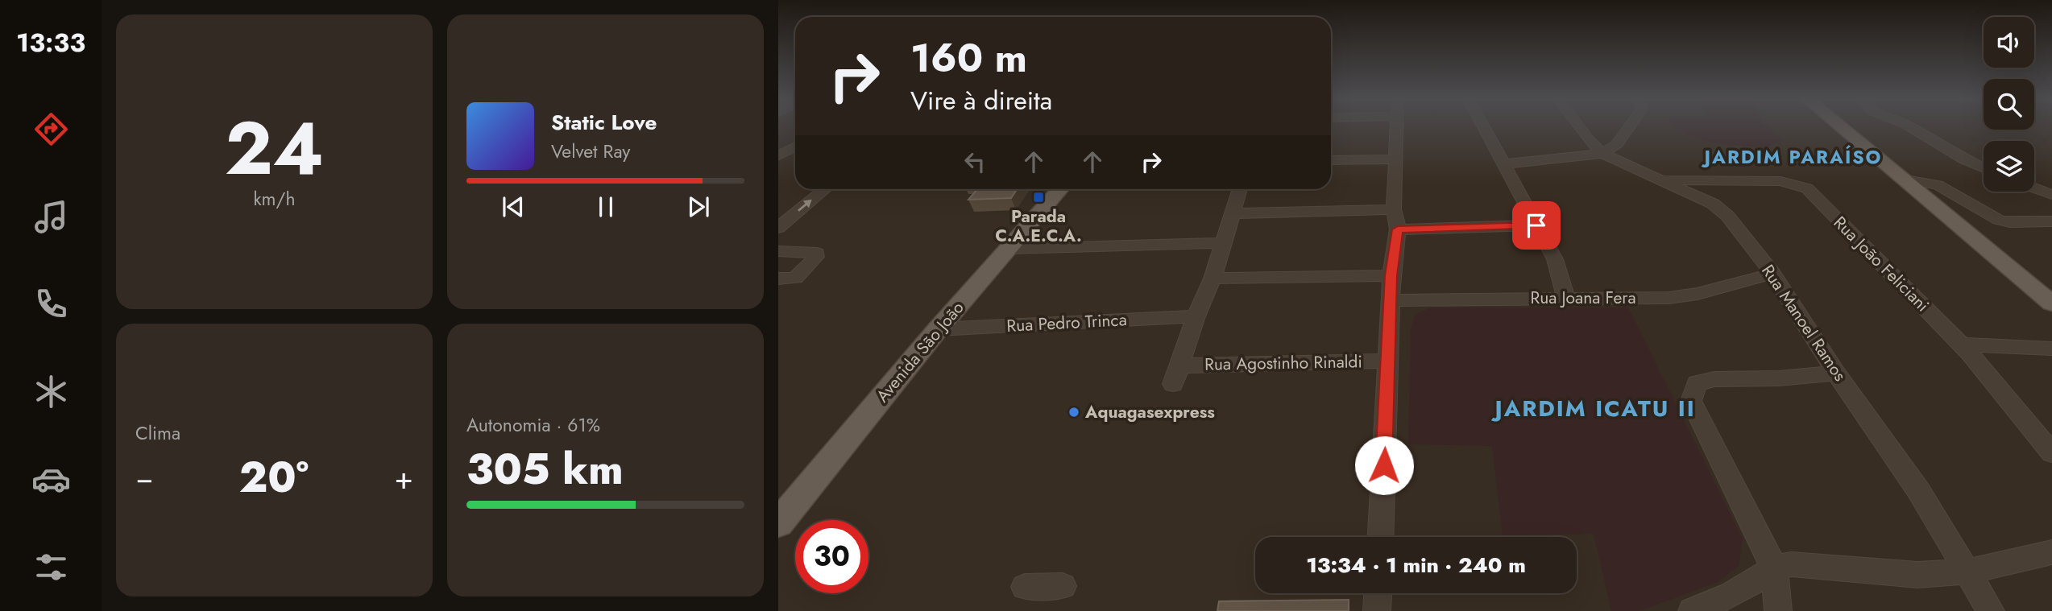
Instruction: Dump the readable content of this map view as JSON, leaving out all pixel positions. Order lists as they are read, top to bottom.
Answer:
{
  "streets": {
    "main road": ["Avenida São João"],
    "street": [
      "Rua João Feliciani",
      "Rua Joana Fera",
      "Rua Pedro Trinca",
      "Rua Manoel Ramos",
      "Rua Agostinho Rinaldi"
    ]
  },
  "crossings": [
    ["Rua João Feliciani", "Rua Manoel Ramos"],
    ["Rua Joana Fera", "Rua Manoel Ramos"],
    ["Rua Pedro Trinca", "Avenida São João"],
    ["Rua Pedro Trinca", "Rua Agostinho Rinaldi"]
  ],
  "districts": ["JARDIM PARAÍSO", "JARDIM ICATU II"],
  "places": {
    "transit": ["Parada C.A.E.C.A."],
    "other": ["Aquagasexpress"]
  },
  "page": {
    "tabs": "13:33",
    "tile": [
      ["24", "km/h"],
      "Clima",
      ["Autonomia · 61%", "305 km"]
    ],
    "turn": ["160 m", "Vire à direita"],
    "song": ["Static Love", "Velvet Ray"],
    "heat": ["−", "20°", "+"],
    "limit": "30",
    "trip": "13:34 · 1 min · 240 m"
  }
}
